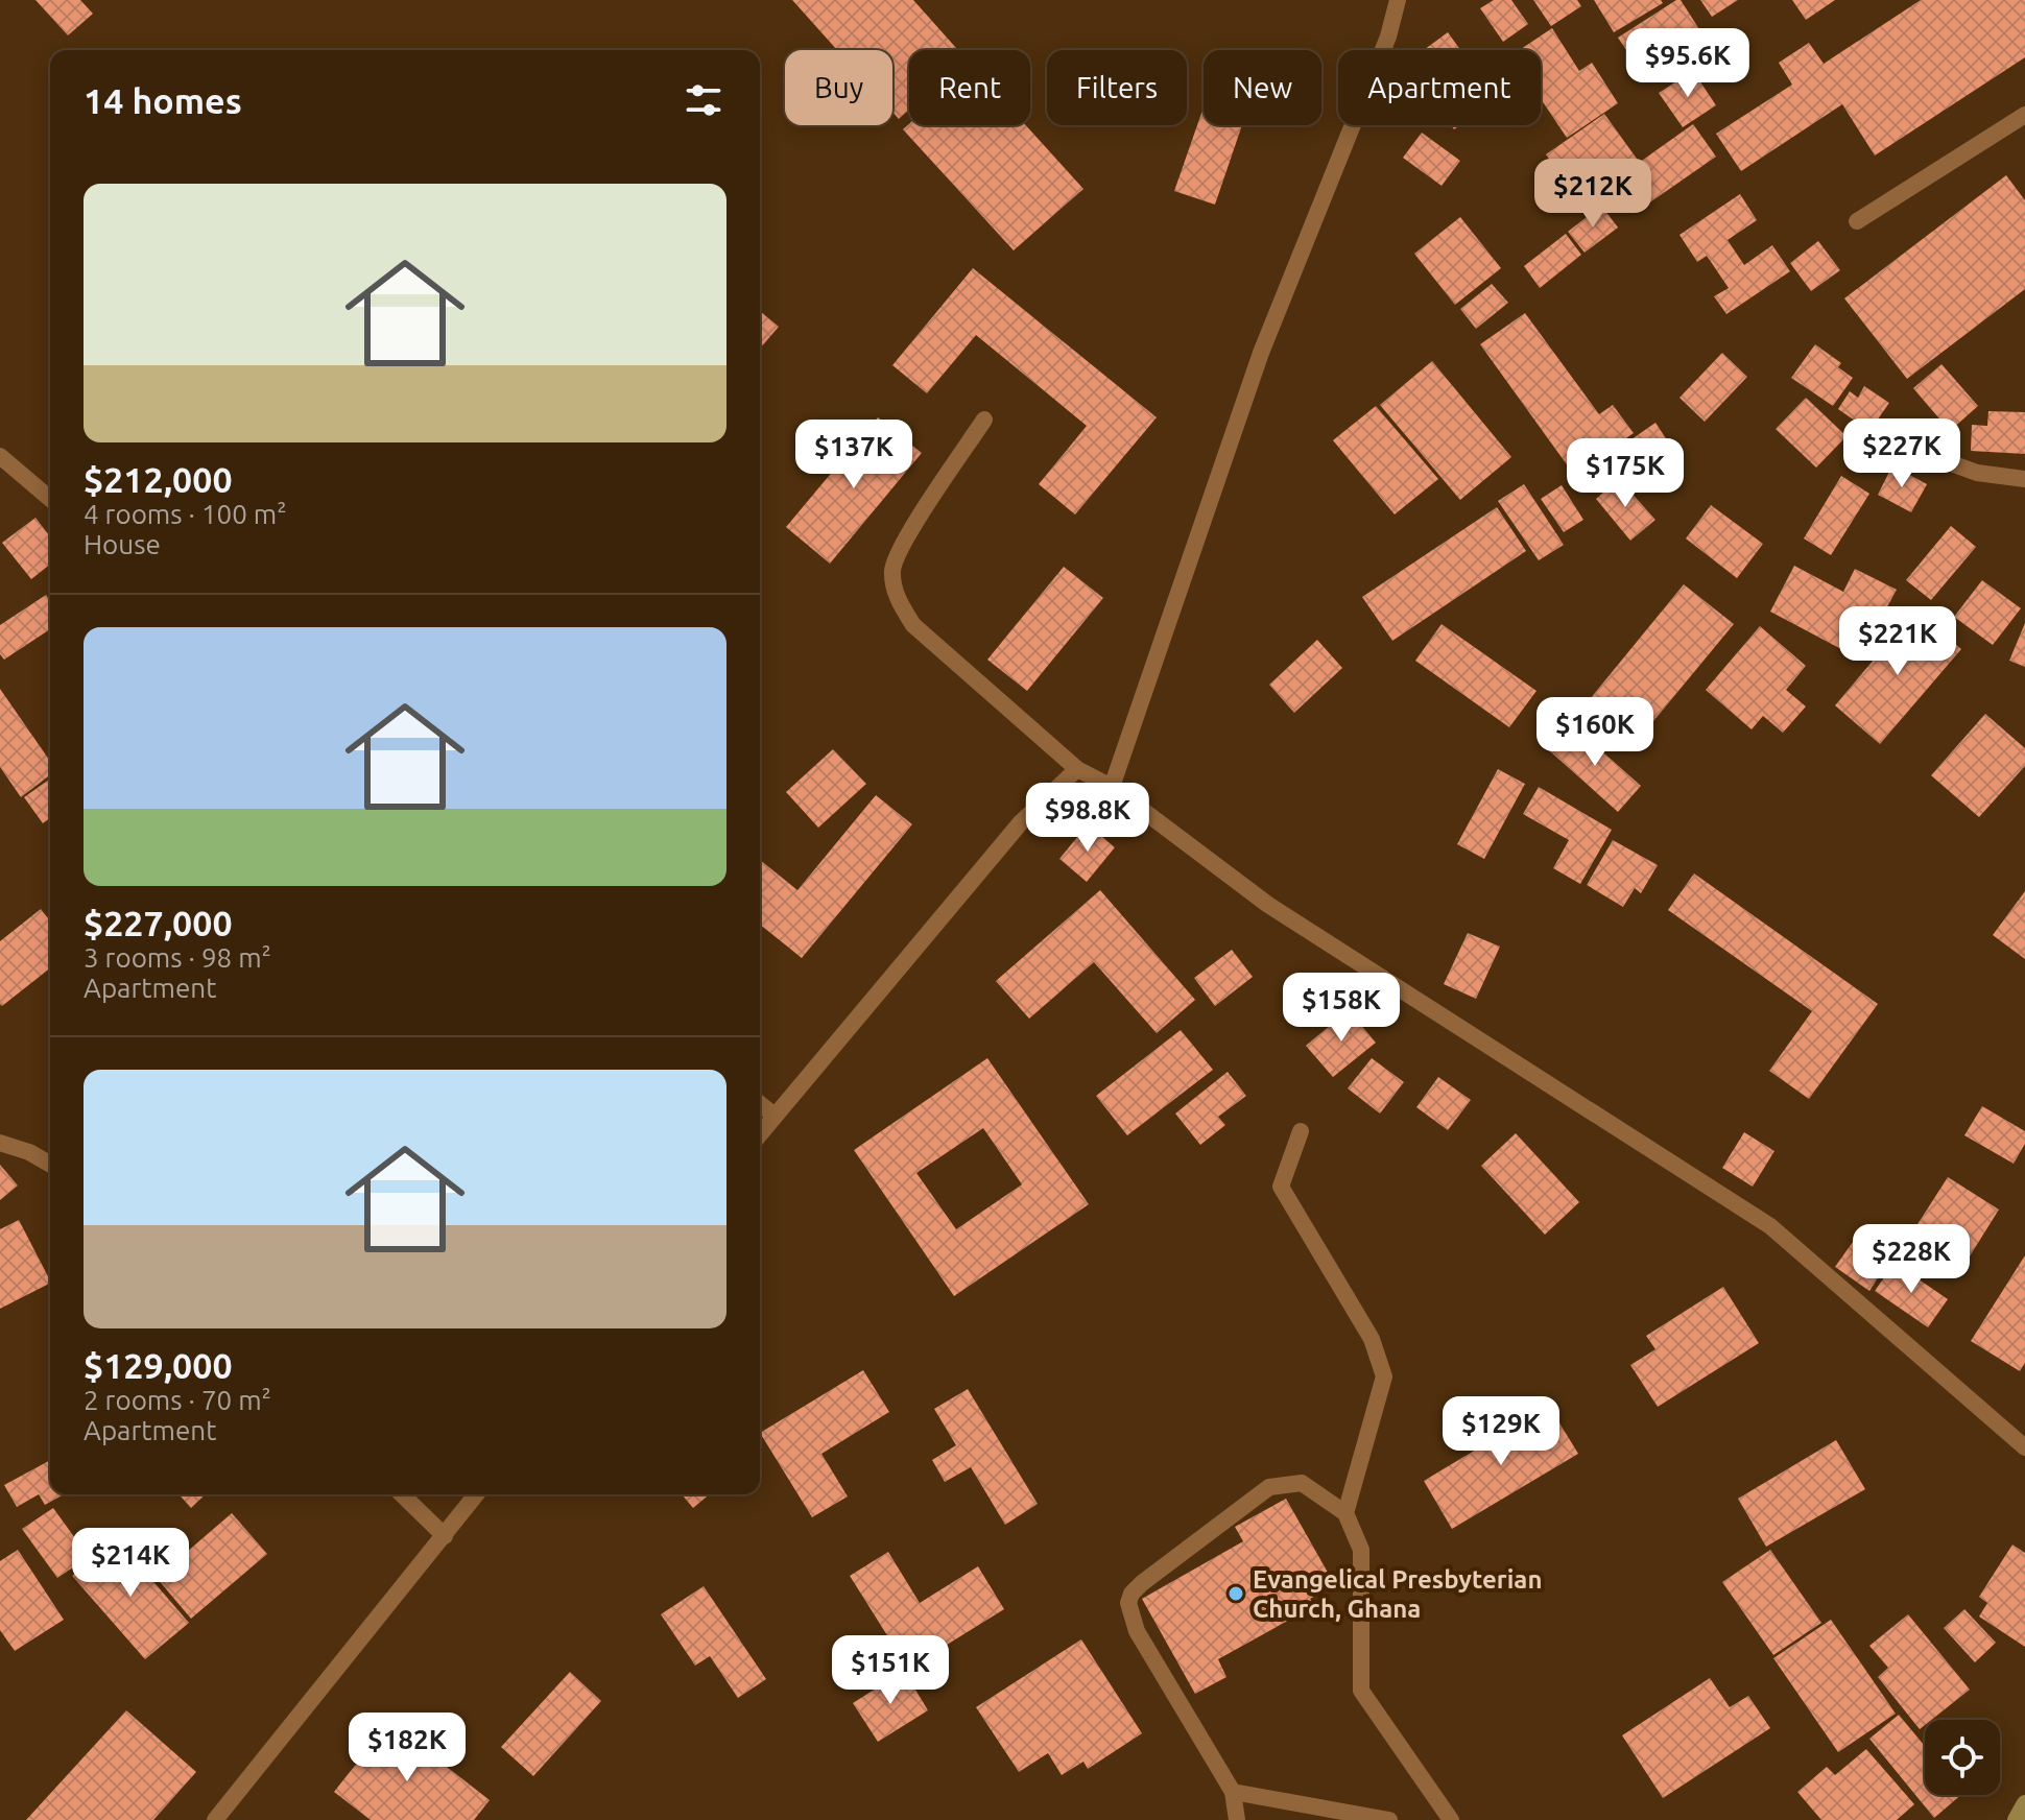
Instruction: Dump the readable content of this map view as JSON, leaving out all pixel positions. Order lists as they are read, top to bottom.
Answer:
{
  "places": ["Evangelical Presbyterian Church, Ghana"],
  "page": {
    "price": [
      "$95.6K",
      "$212K",
      "$227K",
      "$137K",
      "$175K",
      "$221K",
      "$160K",
      "$98.8K",
      "$158K",
      "$228K",
      "$129K",
      "$214K",
      "$151K",
      "$182K"
    ],
    "chip": [
      "Buy",
      "Rent",
      "Filters",
      "New",
      "Apartment"
    ],
    "heading": "14 homes",
    "list": [
      {
        "name": "$212,000",
        "note": "4 rooms · 100 m² · House"
      },
      {
        "name": "$227,000",
        "note": "3 rooms · 98 m² · Apartment"
      },
      {
        "name": "$129,000",
        "note": "2 rooms · 70 m² · Apartment"
      }
    ]
  }
}
